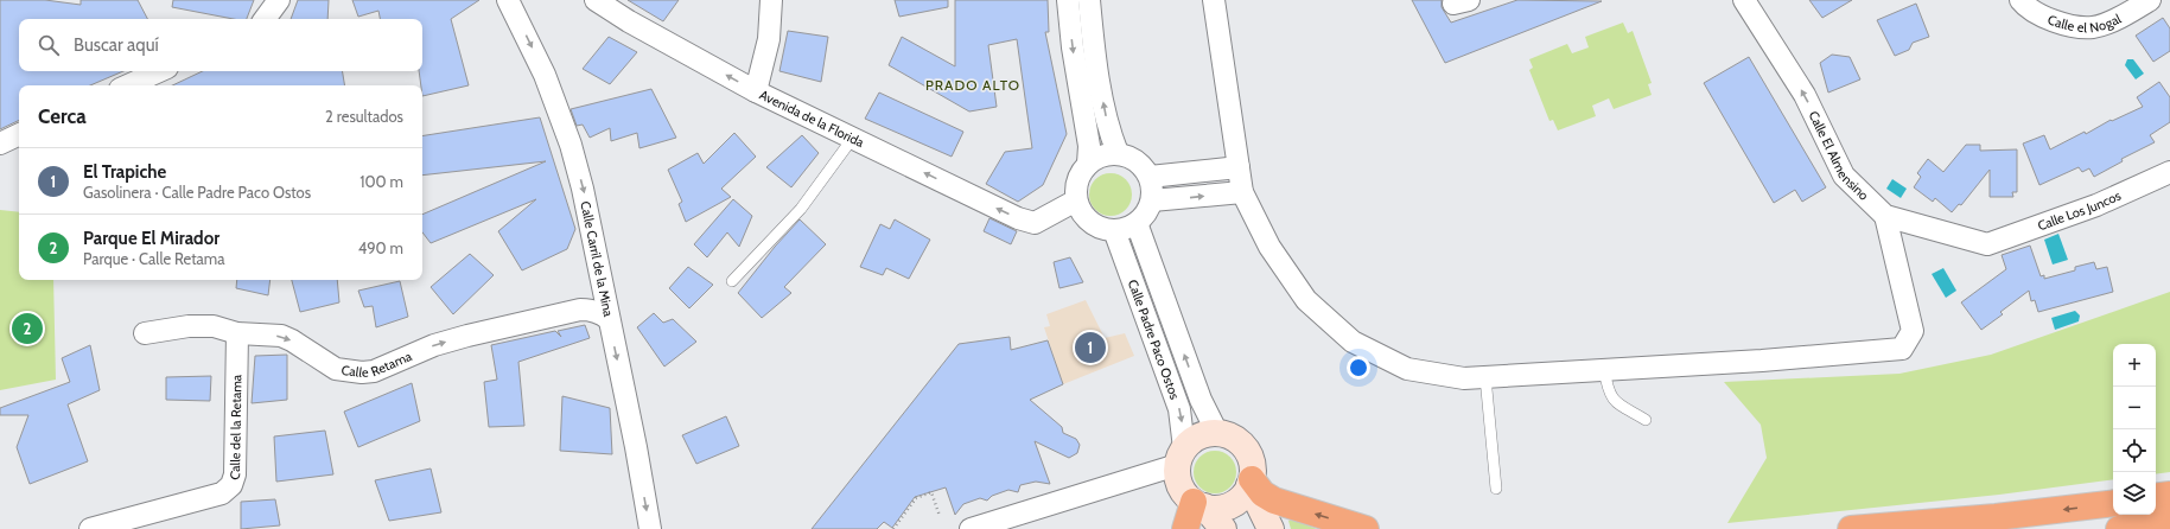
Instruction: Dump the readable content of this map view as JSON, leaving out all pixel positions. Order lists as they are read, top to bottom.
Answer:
{
  "streets": {
    "street": [
      "Calle el Nogal",
      "Avenida de la Florida",
      "Calle El Almensino",
      "Calle Los Juncos",
      "Calle Carril de la Mina",
      "Calle Padre Paco Ostos",
      "Calle Retama",
      "Calle del la Retama"
    ]
  },
  "crossings": [
    ["Avenida de la Florida", "Calle Padre Paco Ostos"],
    ["Calle El Almensino", "Calle Los Juncos"],
    ["Calle Carril de la Mina", "Calle Retama"],
    ["Calle Retama", "Calle del la Retama"]
  ],
  "one_way": [
    "Avenida de la Florida",
    "Calle El Almensino",
    "Calle Carril de la Mina",
    "Calle Retama"
  ],
  "districts": ["PRADO ALTO"],
  "page": {
    "search": "Buscar aquí",
    "heading": ["Cerca", "2 resultados"],
    "list": [
      {
        "mark": "1",
        "name": "El Trapiche",
        "note": "Gasolinera · Calle Padre Paco Ostos",
        "value": "100 m"
      },
      {
        "mark": "2",
        "name": "Parque El Mirador",
        "note": "Parque · Calle Retama",
        "value": "490 m"
      }
    ],
    "pins": ["2", "1"],
    "map_buttons": ["+", "−"]
  }
}
